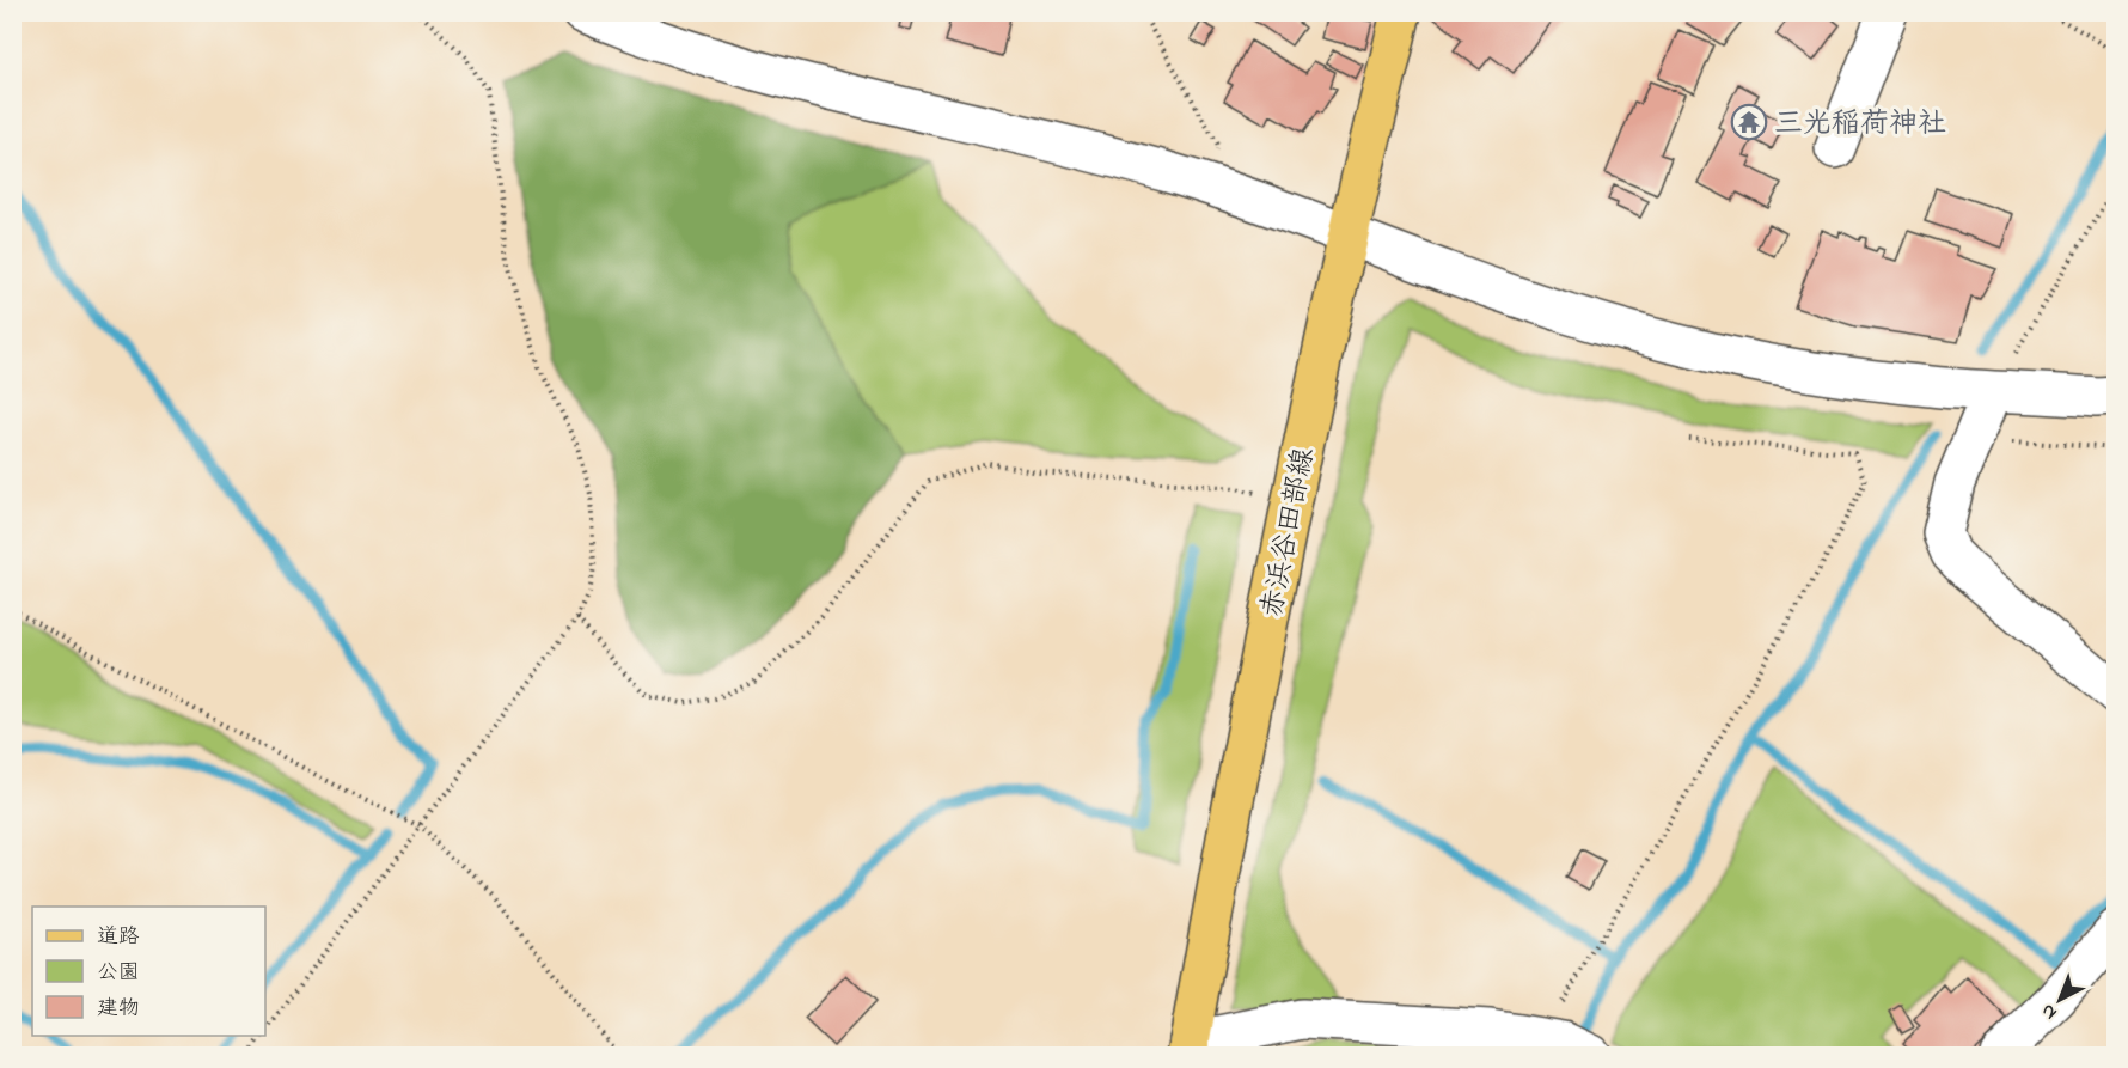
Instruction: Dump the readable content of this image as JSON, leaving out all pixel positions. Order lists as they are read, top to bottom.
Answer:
{
  "streets": {
    "main road": ["赤浜谷田部線"]
  },
  "places": {
    "temple": ["三光稲荷神社"]
  },
  "legend": ["道路", "公園", "建物"],
  "north": "bottom left"
}
